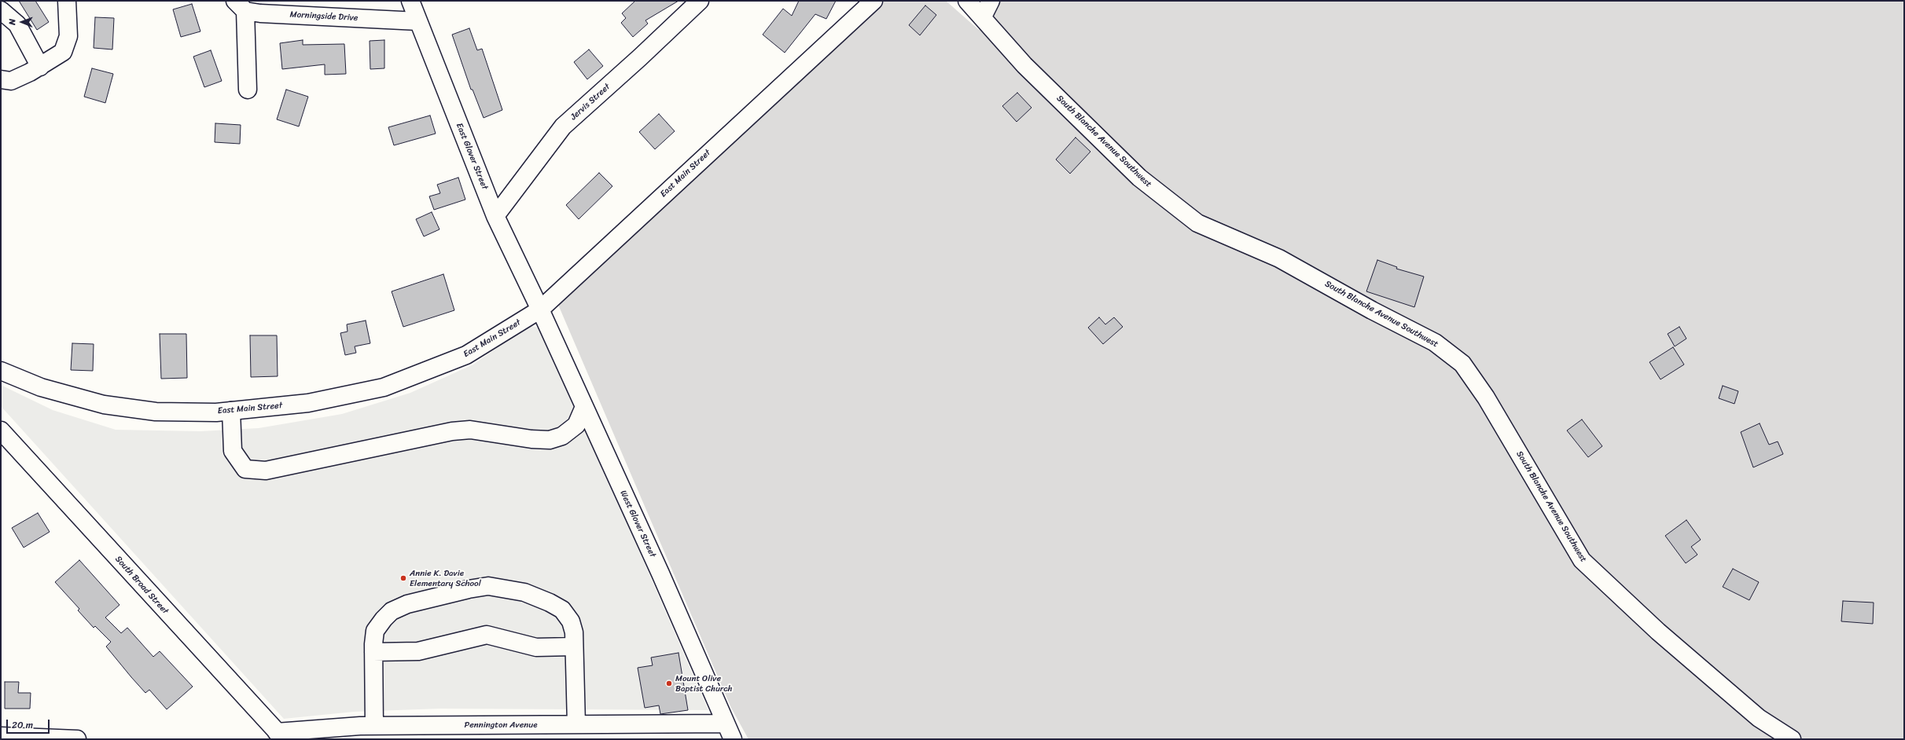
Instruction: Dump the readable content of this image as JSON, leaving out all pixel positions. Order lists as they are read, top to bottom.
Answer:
{
  "streets": {
    "street": [
      "Morningside Drive",
      "Jervis Street",
      "South Blanche Avenue Southwest",
      "East Glover Street",
      "East Main Street",
      "West Glover Street",
      "South Broad Street",
      "Pennington Avenue"
    ]
  },
  "crossings": [
    ["Morningside Drive", "East Glover Street"],
    ["Jervis Street", "East Glover Street"],
    ["East Glover Street", "East Main Street"],
    ["East Glover Street", "West Glover Street"],
    ["East Main Street", "West Glover Street"],
    ["West Glover Street", "Pennington Avenue"],
    ["South Broad Street", "Pennington Avenue"]
  ],
  "places": ["Annie K. Davie Elementary School", "Mount Olive Baptist Church"],
  "scale_bar": "20 m",
  "north": "left"
}
